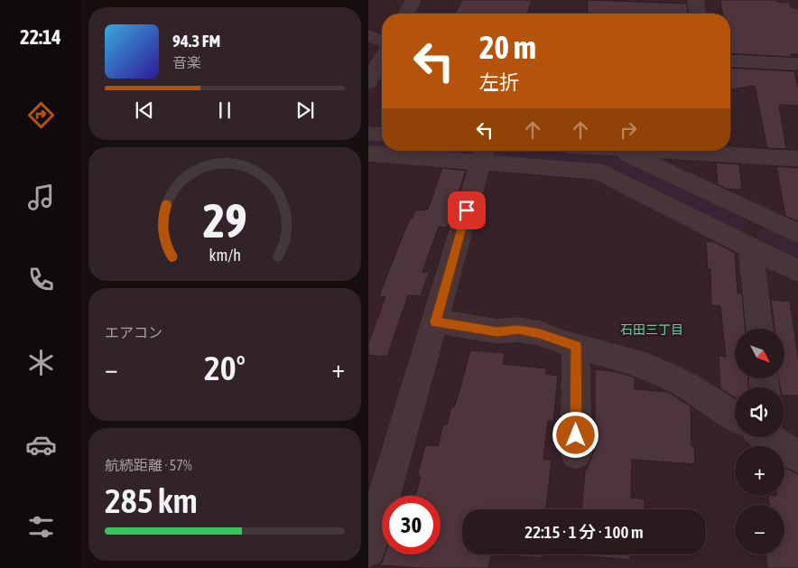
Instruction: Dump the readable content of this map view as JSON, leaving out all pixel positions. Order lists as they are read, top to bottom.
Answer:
{
  "districts": ["石田三丁目"],
  "north": "bottom right",
  "page": {
    "tabs": "22:14",
    "turn": ["20 m", "左折"],
    "song": ["94.3 FM", "音楽"],
    "tile": [
      "エアコン",
      ["航続距離 · 57%", "285 km"]
    ],
    "map_buttons": ["+", "−"],
    "heat": ["−", "20°", "+"],
    "limit": "30",
    "trip": "22:15 · 1 分 · 100 m",
    "gauge": ["29", "km/h"]
  }
}
